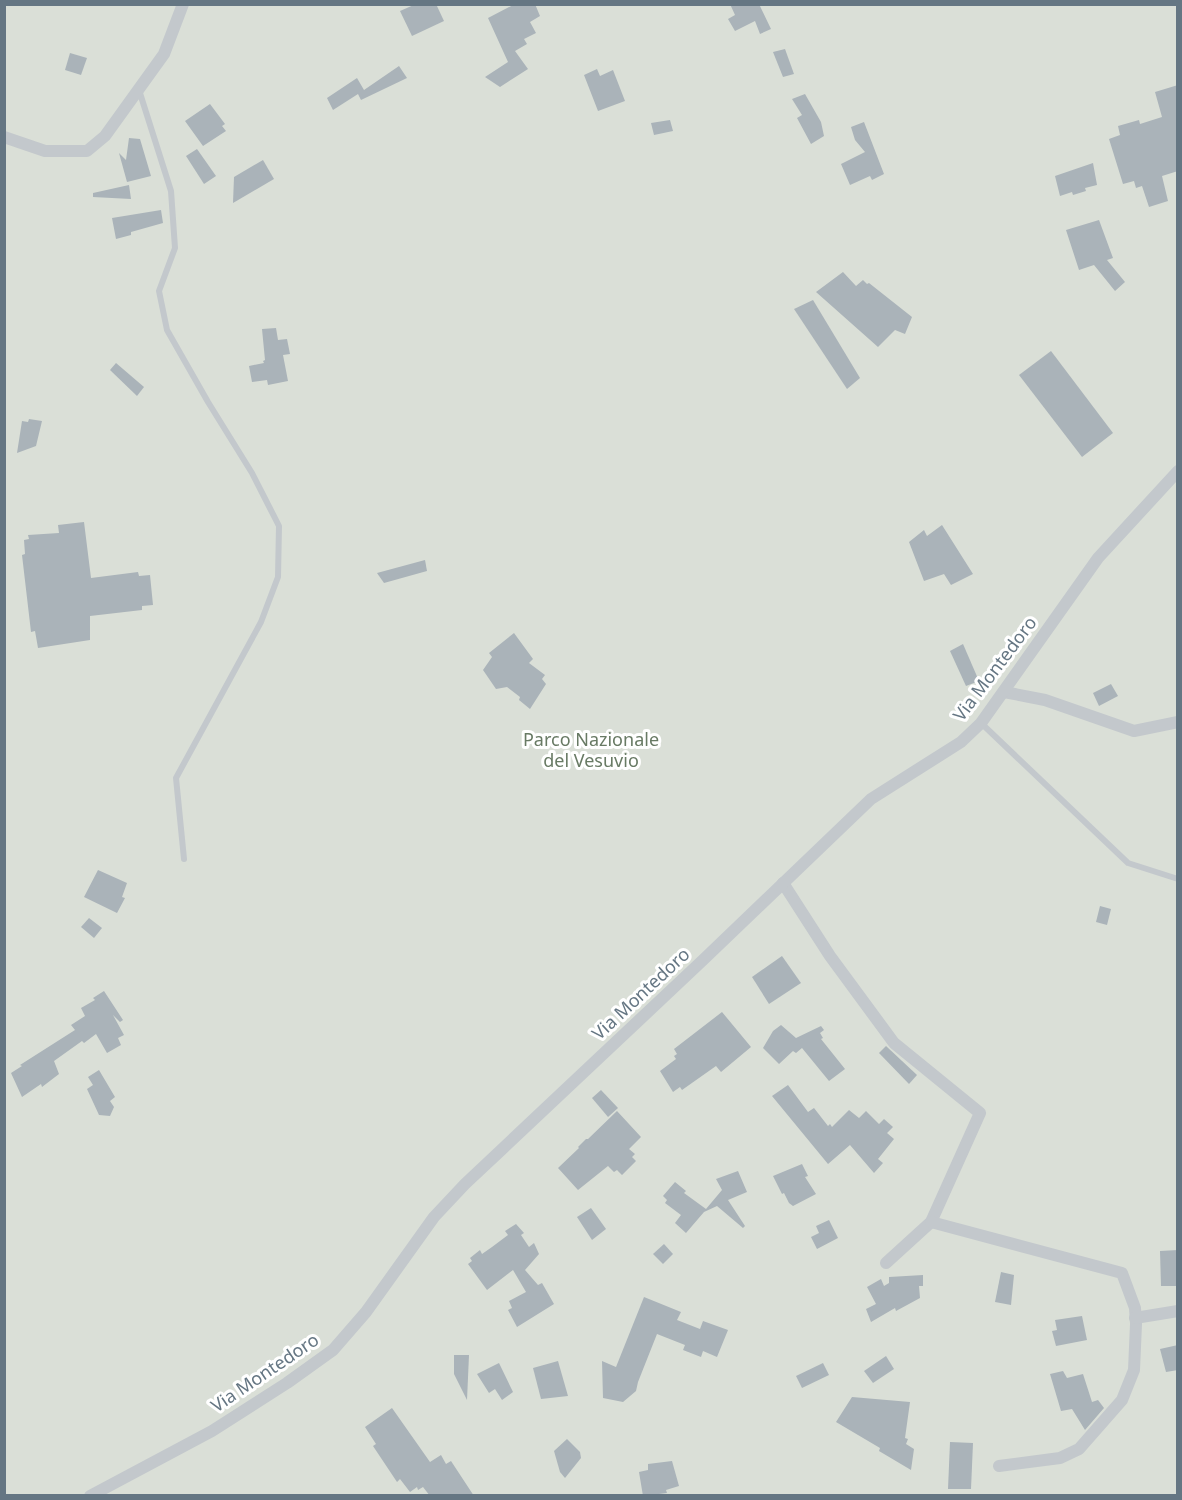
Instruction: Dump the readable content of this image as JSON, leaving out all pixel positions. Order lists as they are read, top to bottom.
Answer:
{
  "streets": {
    "street": ["Via Montedoro"]
  },
  "parks": ["Parco Nazionale del Vesuvio"]
}
